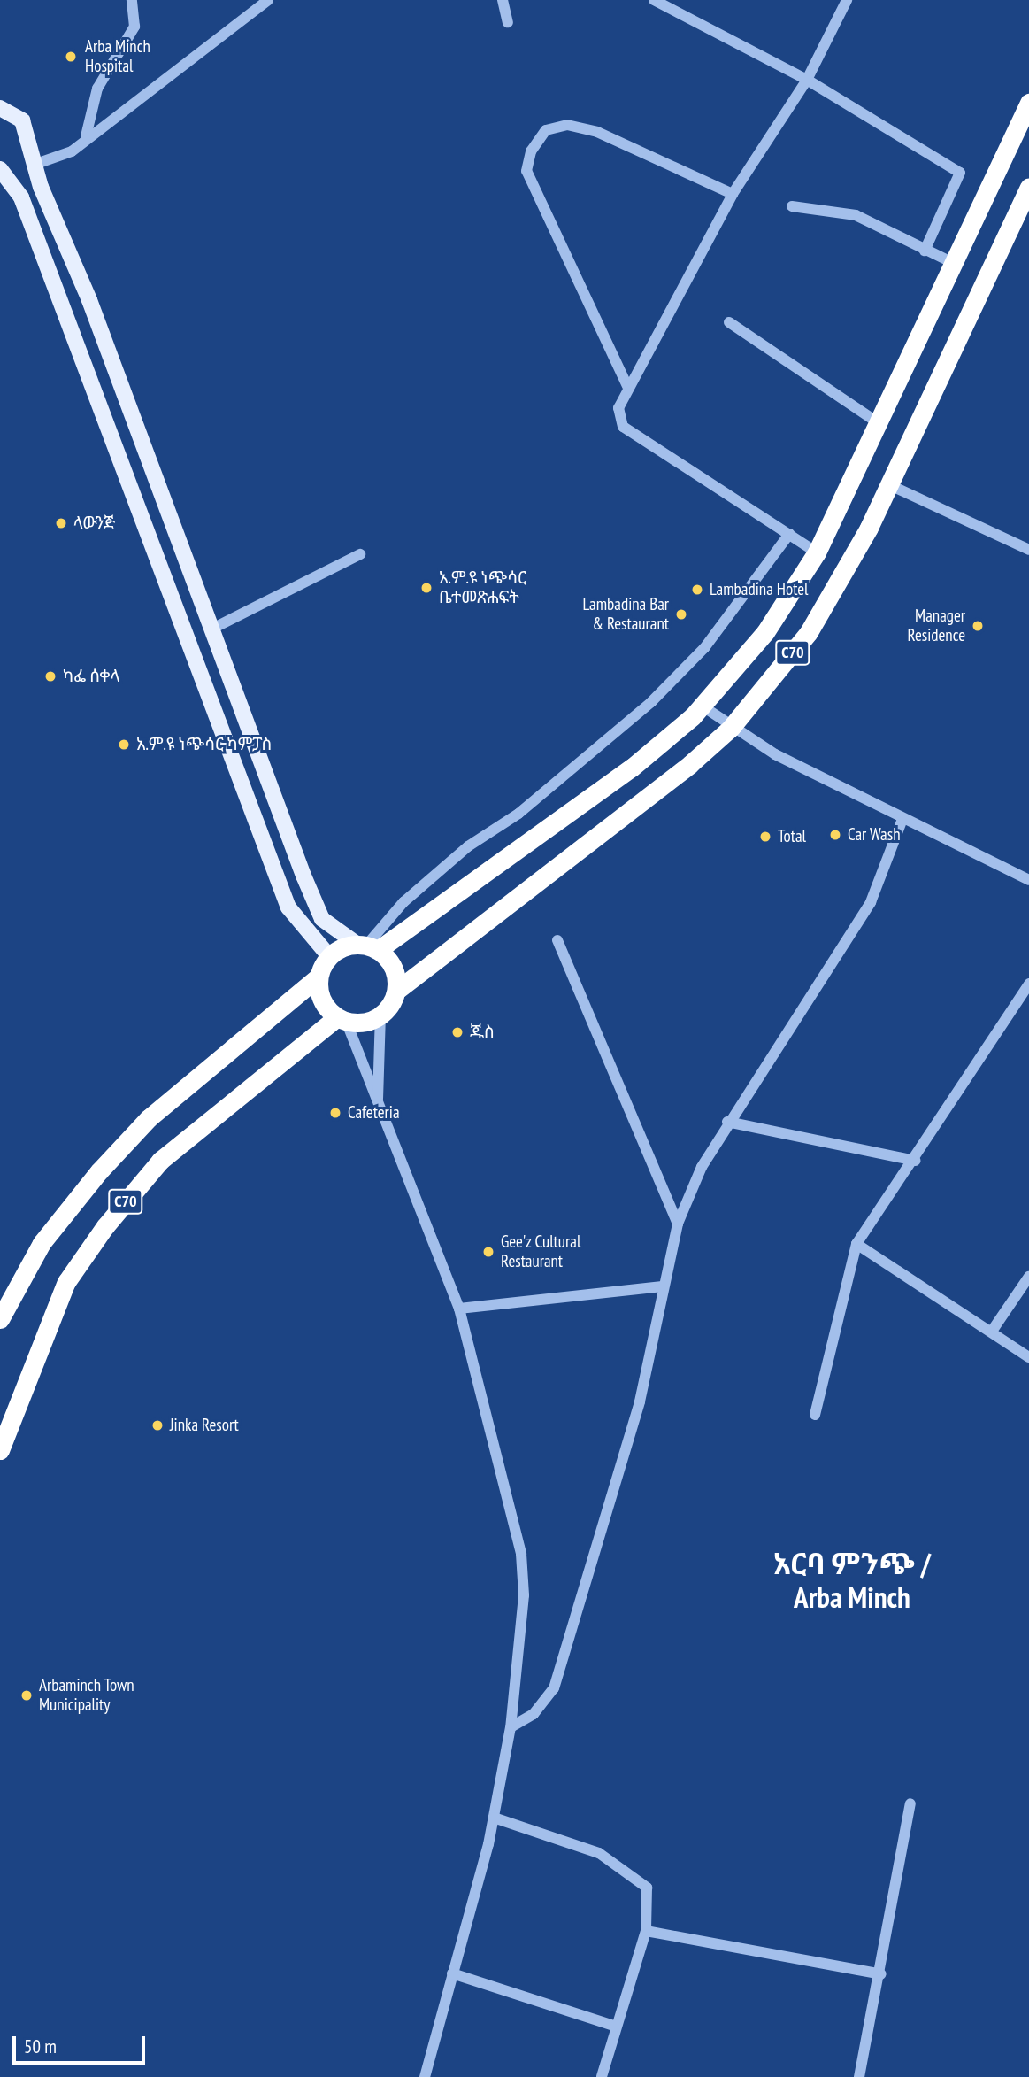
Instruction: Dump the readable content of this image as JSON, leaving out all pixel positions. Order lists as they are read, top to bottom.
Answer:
{
  "streets": {
    "highway": ["C70"]
  },
  "districts": ["አርባ ምንጭ / Arba Minch"],
  "places": [
    "Arba Minch Hospital",
    "ላውንጅ",
    "አ.ም.ዩ ነጭሳር ቤተመጽሐፍት",
    "Lambadina Hotel",
    "Lambadina Bar & Restaurant",
    "Manager Residence",
    "ካፌ ሰቀላ",
    "አ.ም.ዩ ነጭሳር ካምፓስ",
    "Car Wash",
    "Total",
    "ጁስ",
    "Cafeteria",
    "Gee'z Cultural Restaurant",
    "Jinka Resort",
    "Arbaminch Town Municipality"
  ],
  "scale_bar": "50 m"
}
